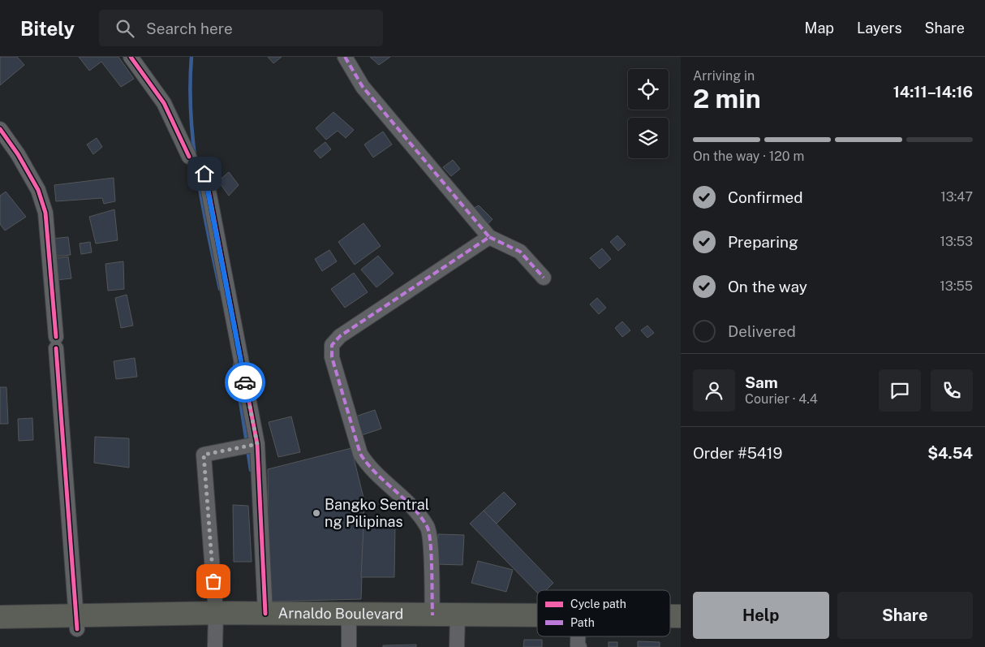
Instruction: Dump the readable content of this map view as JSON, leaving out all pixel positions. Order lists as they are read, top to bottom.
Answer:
{
  "streets": {
    "highway": ["Arnaldo Boulevard"]
  },
  "places": ["Bangko Sentral ng Pilipinas"],
  "legend": ["Cycle path", "Path"],
  "page": {
    "header": "Bitely",
    "search": "Search here",
    "nav": ["Map", "Layers", "Share"],
    "heading": ["2 min", "Arriving in", "14:11–14:16"],
    "panel": [
      "Sam",
      "Courier · 4.4",
      "Order #5419",
      "$4.54"
    ],
    "bar": "On the way · 120 m",
    "list": [
      ["Confirmed", "13:47"],
      ["Preparing", "13:53"],
      ["On the way", "13:55"],
      "Delivered"
    ],
    "buttons": ["Help", "Share"]
  }
}
